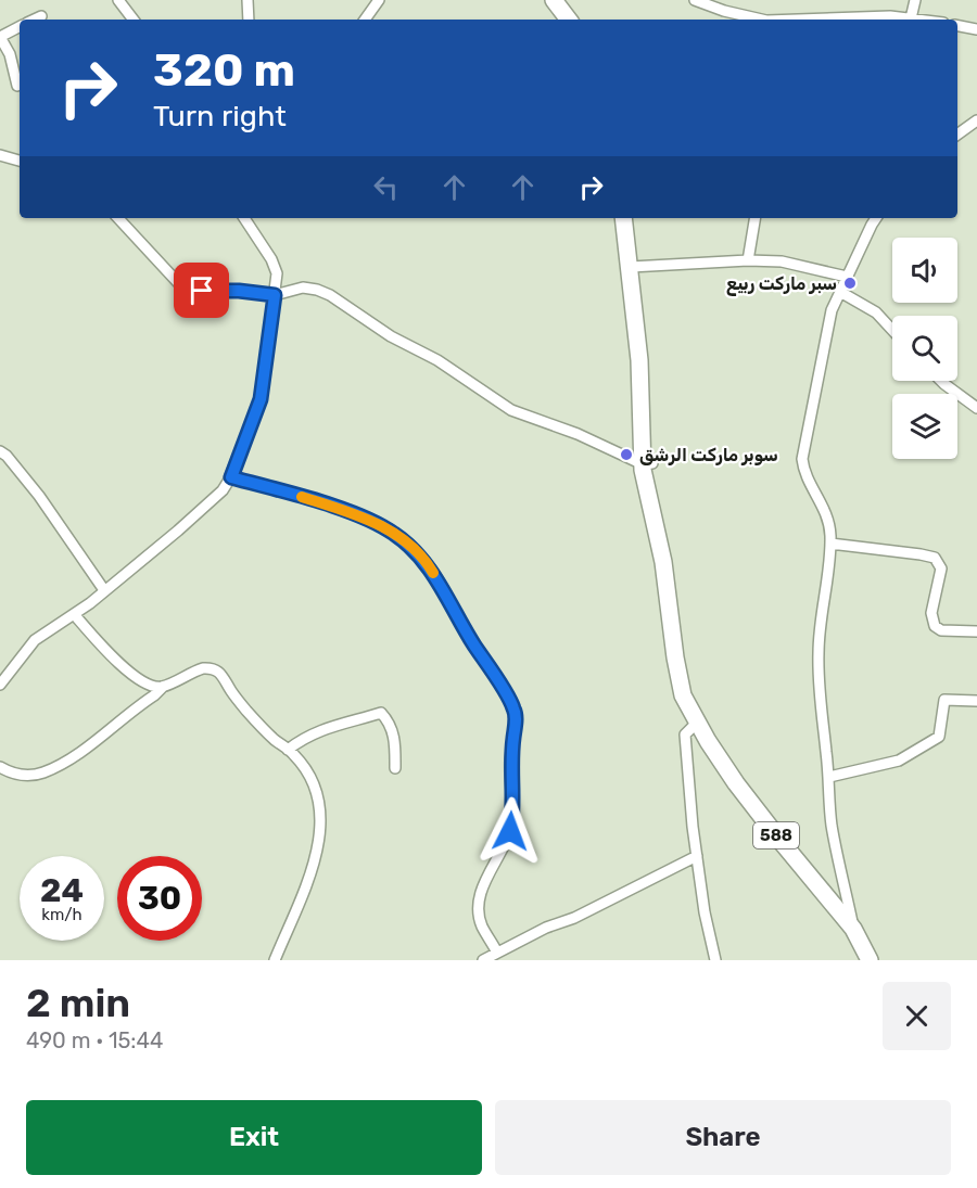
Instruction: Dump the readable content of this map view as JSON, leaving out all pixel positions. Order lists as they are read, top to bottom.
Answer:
{
  "streets": {
    "main road": ["588"]
  },
  "places": ["سبر ماركت ربيع", "سوبر ماركت الرشق"],
  "page": {
    "turn": ["320 m", "Turn right"],
    "speed": "24 km/h",
    "limit": "30",
    "heading": ["2 min", "490 m · 15:44"],
    "buttons": ["Exit", "Share"]
  }
}
